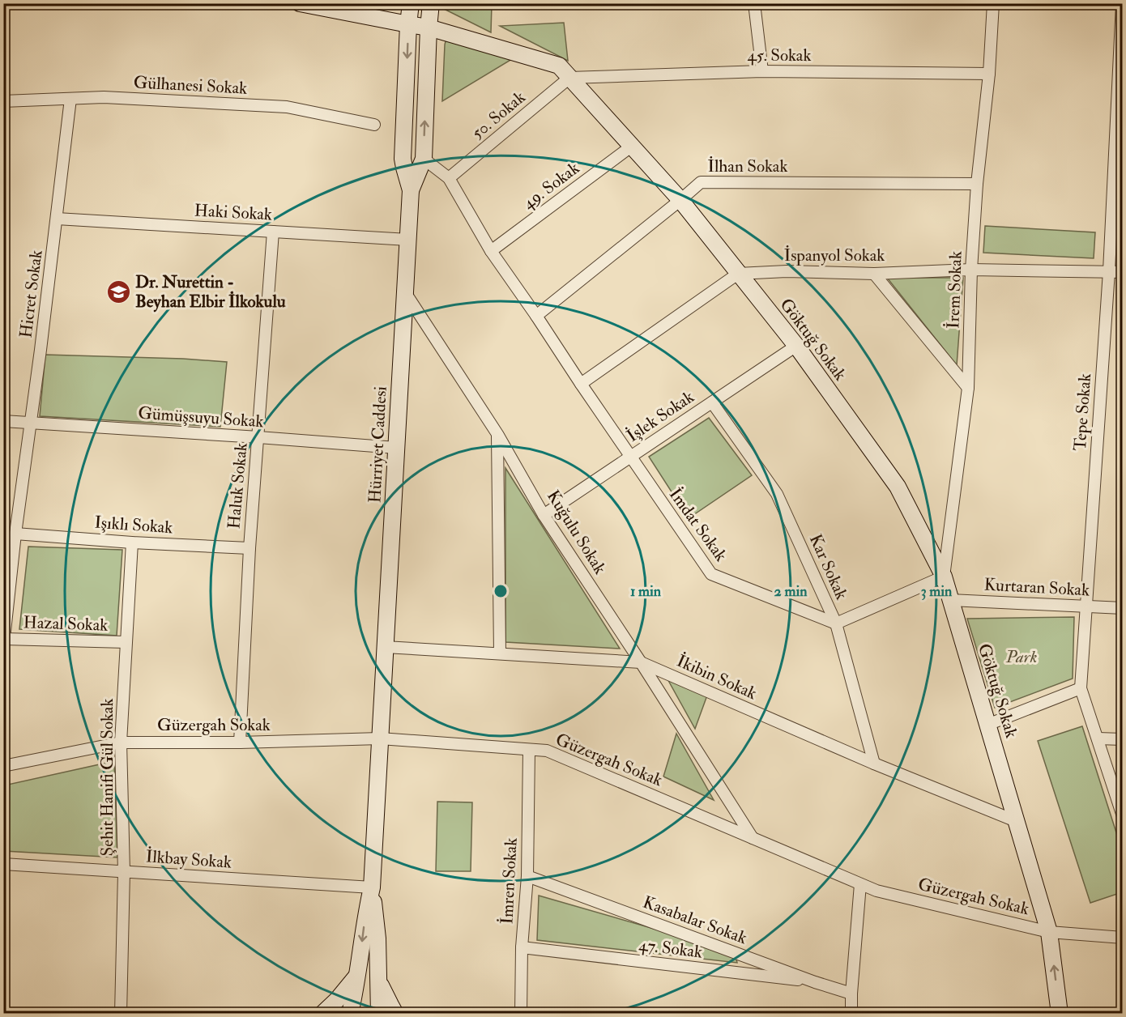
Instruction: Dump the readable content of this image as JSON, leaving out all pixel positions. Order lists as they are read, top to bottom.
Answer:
{
  "streets": {
    "main road": ["Göktuğ Sokak", "Hürriyet Caddesi"],
    "street": [
      "45. Sokak",
      "Gülhanesi Sokak",
      "50. Sokak",
      "İlhan Sokak",
      "49. Sokak",
      "Haki Sokak",
      "İspanyol Sokak",
      "İrem Sokak",
      "Hicret Sokak",
      "Tepe Sokak",
      "İşlek Sokak",
      "Gümüşsuyu Sokak",
      "Haluk Sokak",
      "Işıklı Sokak",
      "İmdat Sokak",
      "Kuğulu Sokak",
      "Kar Sokak",
      "Kurtaran Sokak",
      "Hazal Sokak",
      "İkibin Sokak",
      "Güzergah Sokak",
      "Şehit Hanifi Gül Sokak",
      "İlkbay Sokak",
      "İmren Sokak",
      "Kasabalar Sokak",
      "47. Sokak"
    ]
  },
  "crossings": [
    ["45. Sokak", "50. Sokak"],
    ["45. Sokak", "İrem Sokak"],
    ["45. Sokak", "Göktuğ Sokak"],
    ["Gülhanesi Sokak", "Hicret Sokak"],
    ["50. Sokak", "Göktuğ Sokak"],
    ["50. Sokak", "İmdat Sokak"],
    ["İlhan Sokak", "İrem Sokak"],
    ["İlhan Sokak", "Göktuğ Sokak"],
    ["İlhan Sokak", "İmdat Sokak"],
    ["49. Sokak", "Göktuğ Sokak"],
    ["49. Sokak", "İmdat Sokak"],
    ["Haki Sokak", "Hicret Sokak"],
    ["Haki Sokak", "Hürriyet Caddesi"],
    ["Haki Sokak", "Haluk Sokak"],
    ["İspanyol Sokak", "İrem Sokak"],
    ["İspanyol Sokak", "Göktuğ Sokak"],
    ["İspanyol Sokak", "Tepe Sokak"],
    ["İrem Sokak", "Göktuğ Sokak"],
    ["Hicret Sokak", "Gümüşsuyu Sokak"],
    ["Hicret Sokak", "Işıklı Sokak"],
    ["Hicret Sokak", "Hazal Sokak"],
    ["Göktuğ Sokak", "İşlek Sokak"],
    ["Göktuğ Sokak", "Hürriyet Caddesi"],
    ["Göktuğ Sokak", "Kurtaran Sokak"],
    ["Göktuğ Sokak", "İkibin Sokak"],
    ["Göktuğ Sokak", "Güzergah Sokak"],
    ["Tepe Sokak", "Kurtaran Sokak"],
    ["İşlek Sokak", "İmdat Sokak"],
    ["İşlek Sokak", "Kuğulu Sokak"],
    ["İşlek Sokak", "Kar Sokak"],
    ["Gümüşsuyu Sokak", "Hürriyet Caddesi"],
    ["Gümüşsuyu Sokak", "Haluk Sokak"],
    ["Hürriyet Caddesi", "Kuğulu Sokak"],
    ["Hürriyet Caddesi", "İkibin Sokak"],
    ["Hürriyet Caddesi", "Güzergah Sokak"],
    ["Hürriyet Caddesi", "İlkbay Sokak"],
    ["Haluk Sokak", "Işıklı Sokak"],
    ["Haluk Sokak", "Güzergah Sokak"],
    ["Işıklı Sokak", "Şehit Hanifi Gül Sokak"],
    ["İmdat Sokak", "Kar Sokak"],
    ["Kuğulu Sokak", "İkibin Sokak"],
    ["Kuğulu Sokak", "Güzergah Sokak"],
    ["Kar Sokak", "İkibin Sokak"],
    ["Hazal Sokak", "Şehit Hanifi Gül Sokak"],
    ["Güzergah Sokak", "Şehit Hanifi Gül Sokak"],
    ["Güzergah Sokak", "İmren Sokak"],
    ["Şehit Hanifi Gül Sokak", "İlkbay Sokak"],
    ["İmren Sokak", "Kasabalar Sokak"],
    ["İmren Sokak", "47. Sokak"],
    ["Kasabalar Sokak", "47. Sokak"]
  ],
  "parks": ["Park"],
  "places": {
    "school or university": ["Dr. Nurettin - Beyhan Elbir İlkokulu"]
  },
  "rings": ["1 min", "2 min", "3 min"]
}
